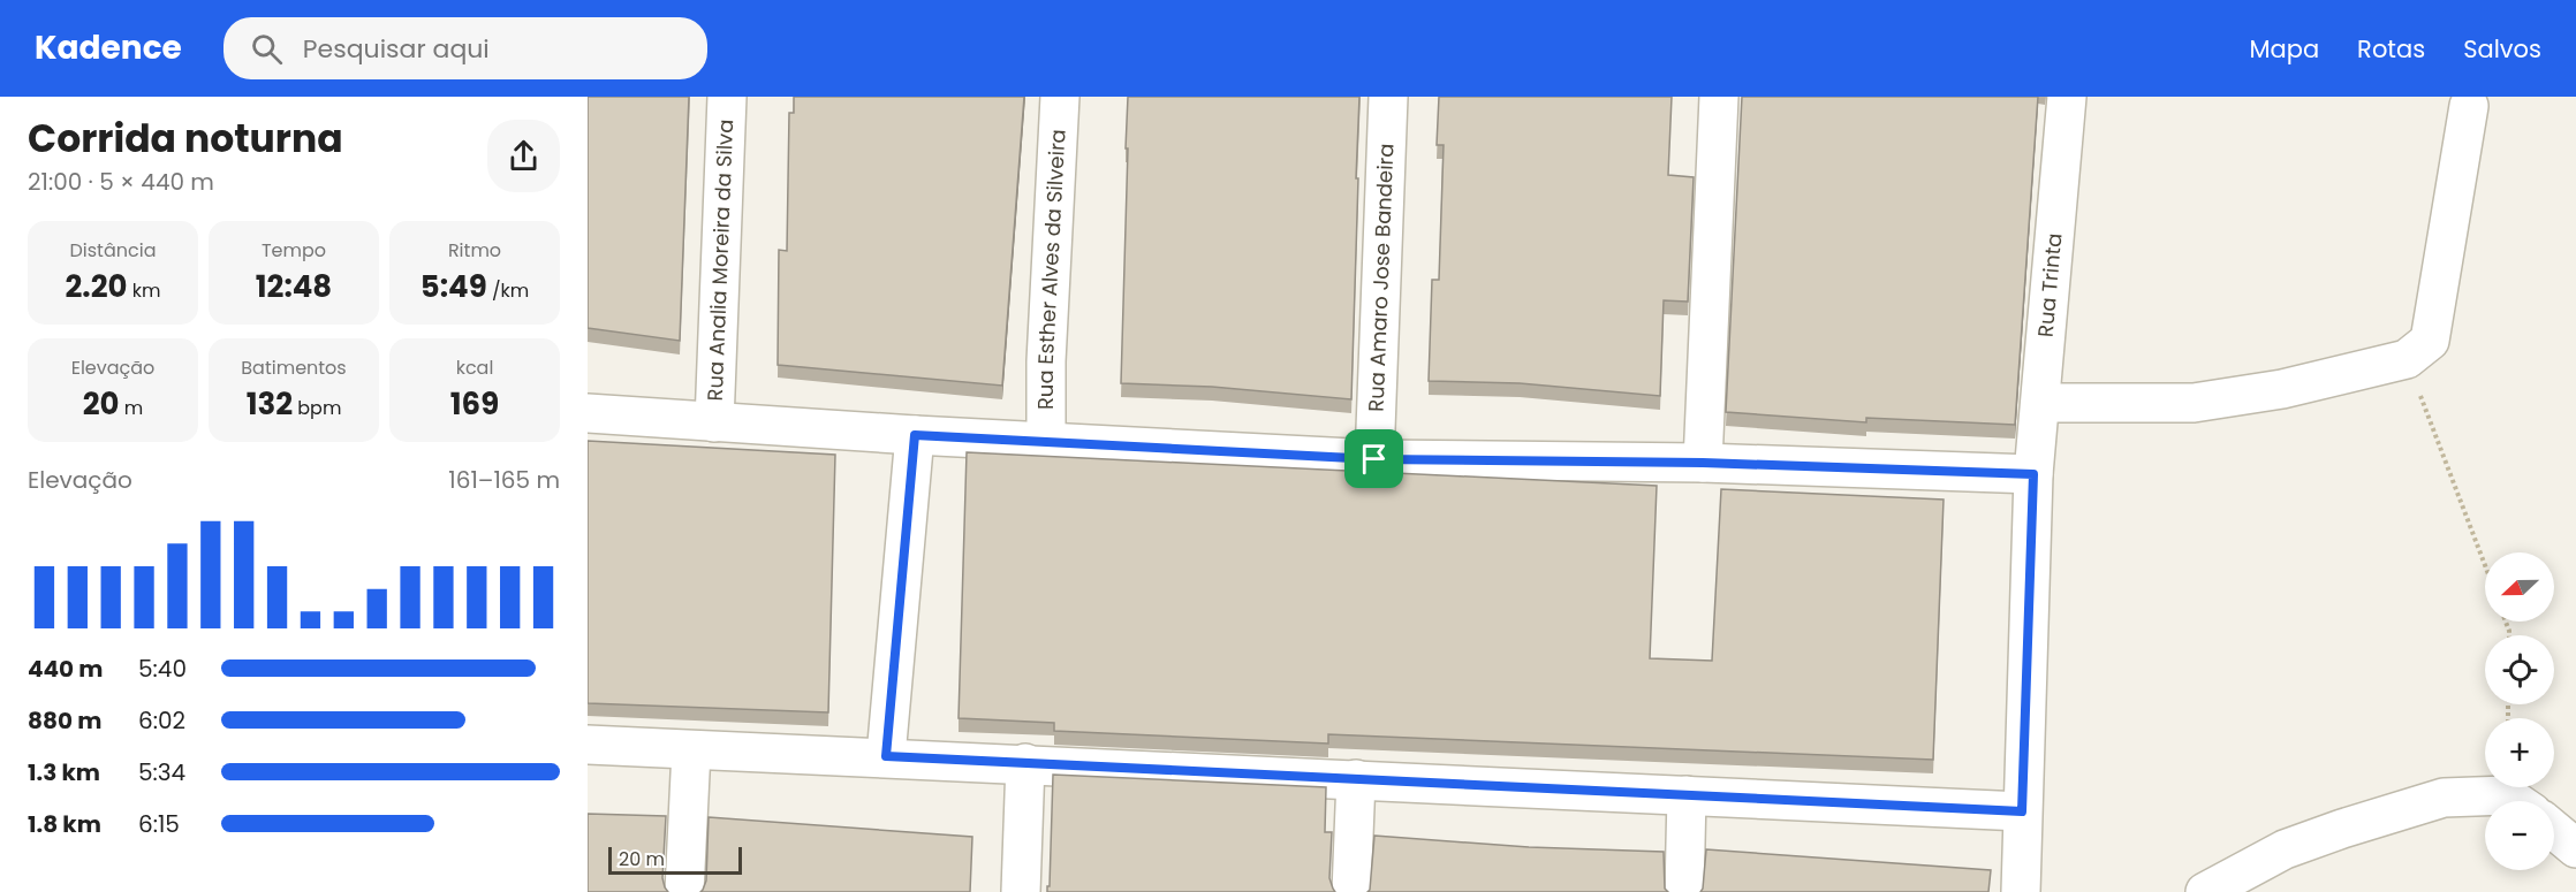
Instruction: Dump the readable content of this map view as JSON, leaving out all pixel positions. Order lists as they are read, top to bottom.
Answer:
{
  "streets": {
    "street": [
      "Rua Analia Moreira da Silva",
      "Rua Esther Alves da Silveira",
      "Rua Amaro Jose Bandeira",
      "Rua Trinta"
    ]
  },
  "scale_bar": "20 m",
  "north": "left",
  "page": {
    "header": "Kadence",
    "search": "Pesquisar aqui",
    "nav": ["Mapa", "Rotas", "Salvos"],
    "heading": ["Corrida noturna", "21:00 · 5 × 440 m"],
    "stats": [
      ["Distância", "2.20 km"],
      ["Tempo", "12:48"],
      ["Ritmo", "5:49 /km"],
      ["Elevação", "20 m"],
      ["Batimentos", "132 bpm"],
      ["kcal", "169"]
    ],
    "chart": ["Elevação", "161–165 m"],
    "map_buttons": ["+", "−"],
    "list": [
      {
        "name": "440 m",
        "note": "5:40"
      },
      {
        "name": "880 m",
        "note": "6:02"
      },
      {
        "name": "1.3 km",
        "note": "5:34"
      },
      {
        "name": "1.8 km",
        "note": "6:15"
      }
    ],
    "scale": "20 m"
  }
}
